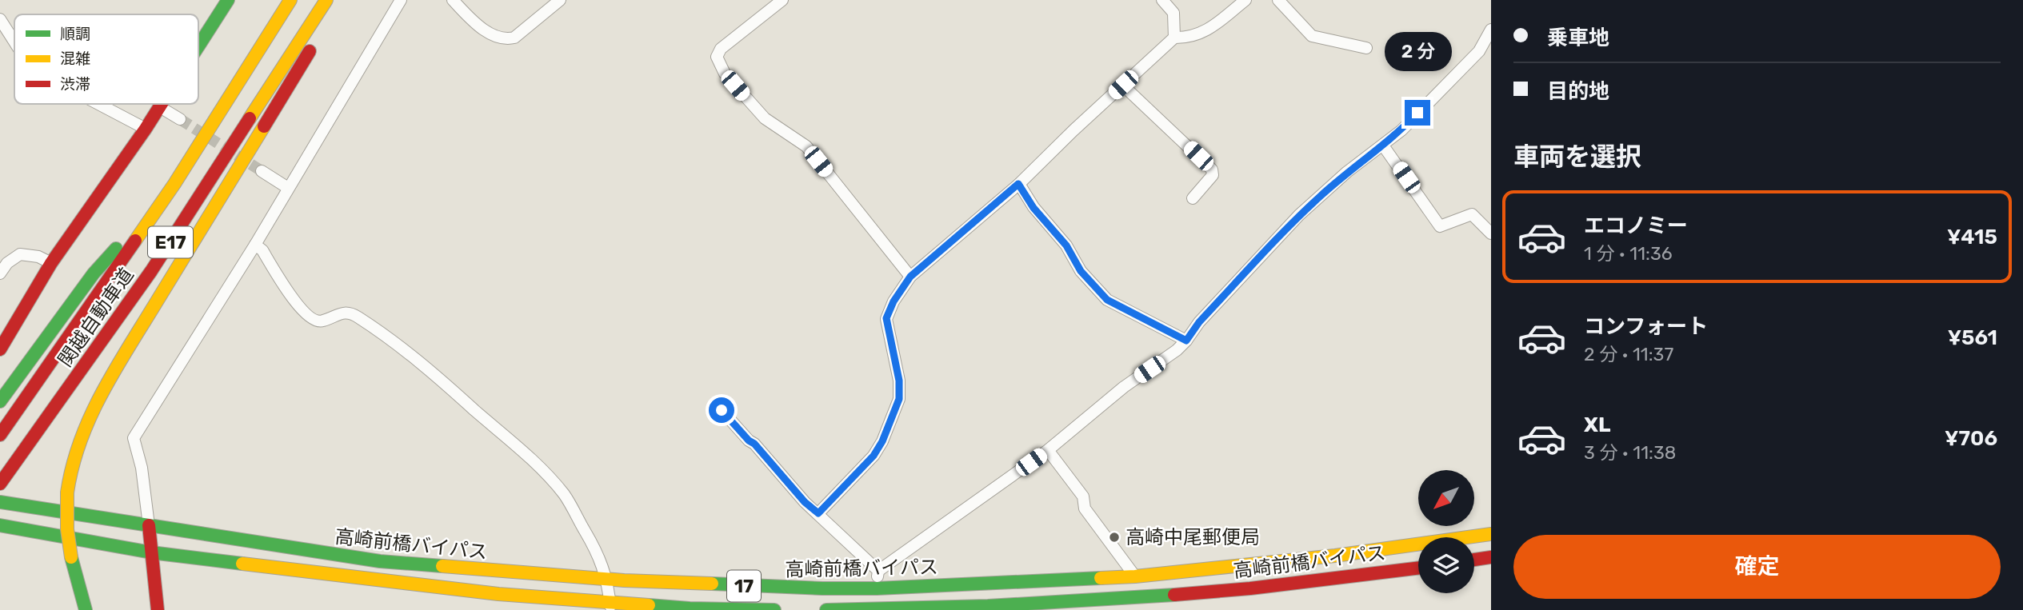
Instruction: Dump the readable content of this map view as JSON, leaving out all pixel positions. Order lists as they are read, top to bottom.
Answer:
{
  "streets": {
    "main road": [
      "E17",
      "関越自動車道",
      "高崎前橋バイパス",
      "17"
    ]
  },
  "places": ["高崎中尾郵便局"],
  "legend": ["順調", "混雑", "渋滞"],
  "north": "bottom left",
  "page": {
    "banner": ["乗車地", "目的地"],
    "bubble": "2 分",
    "heading": "車両を選択",
    "list": [
      {
        "name": "エコノミー",
        "note": "1 分 · 11:36",
        "value": "¥415"
      },
      {
        "name": "コンフォート",
        "note": "2 分 · 11:37",
        "value": "¥561"
      },
      {
        "name": "XL",
        "note": "3 分 · 11:38",
        "value": "¥706"
      }
    ],
    "buttons": "確定"
  }
}
